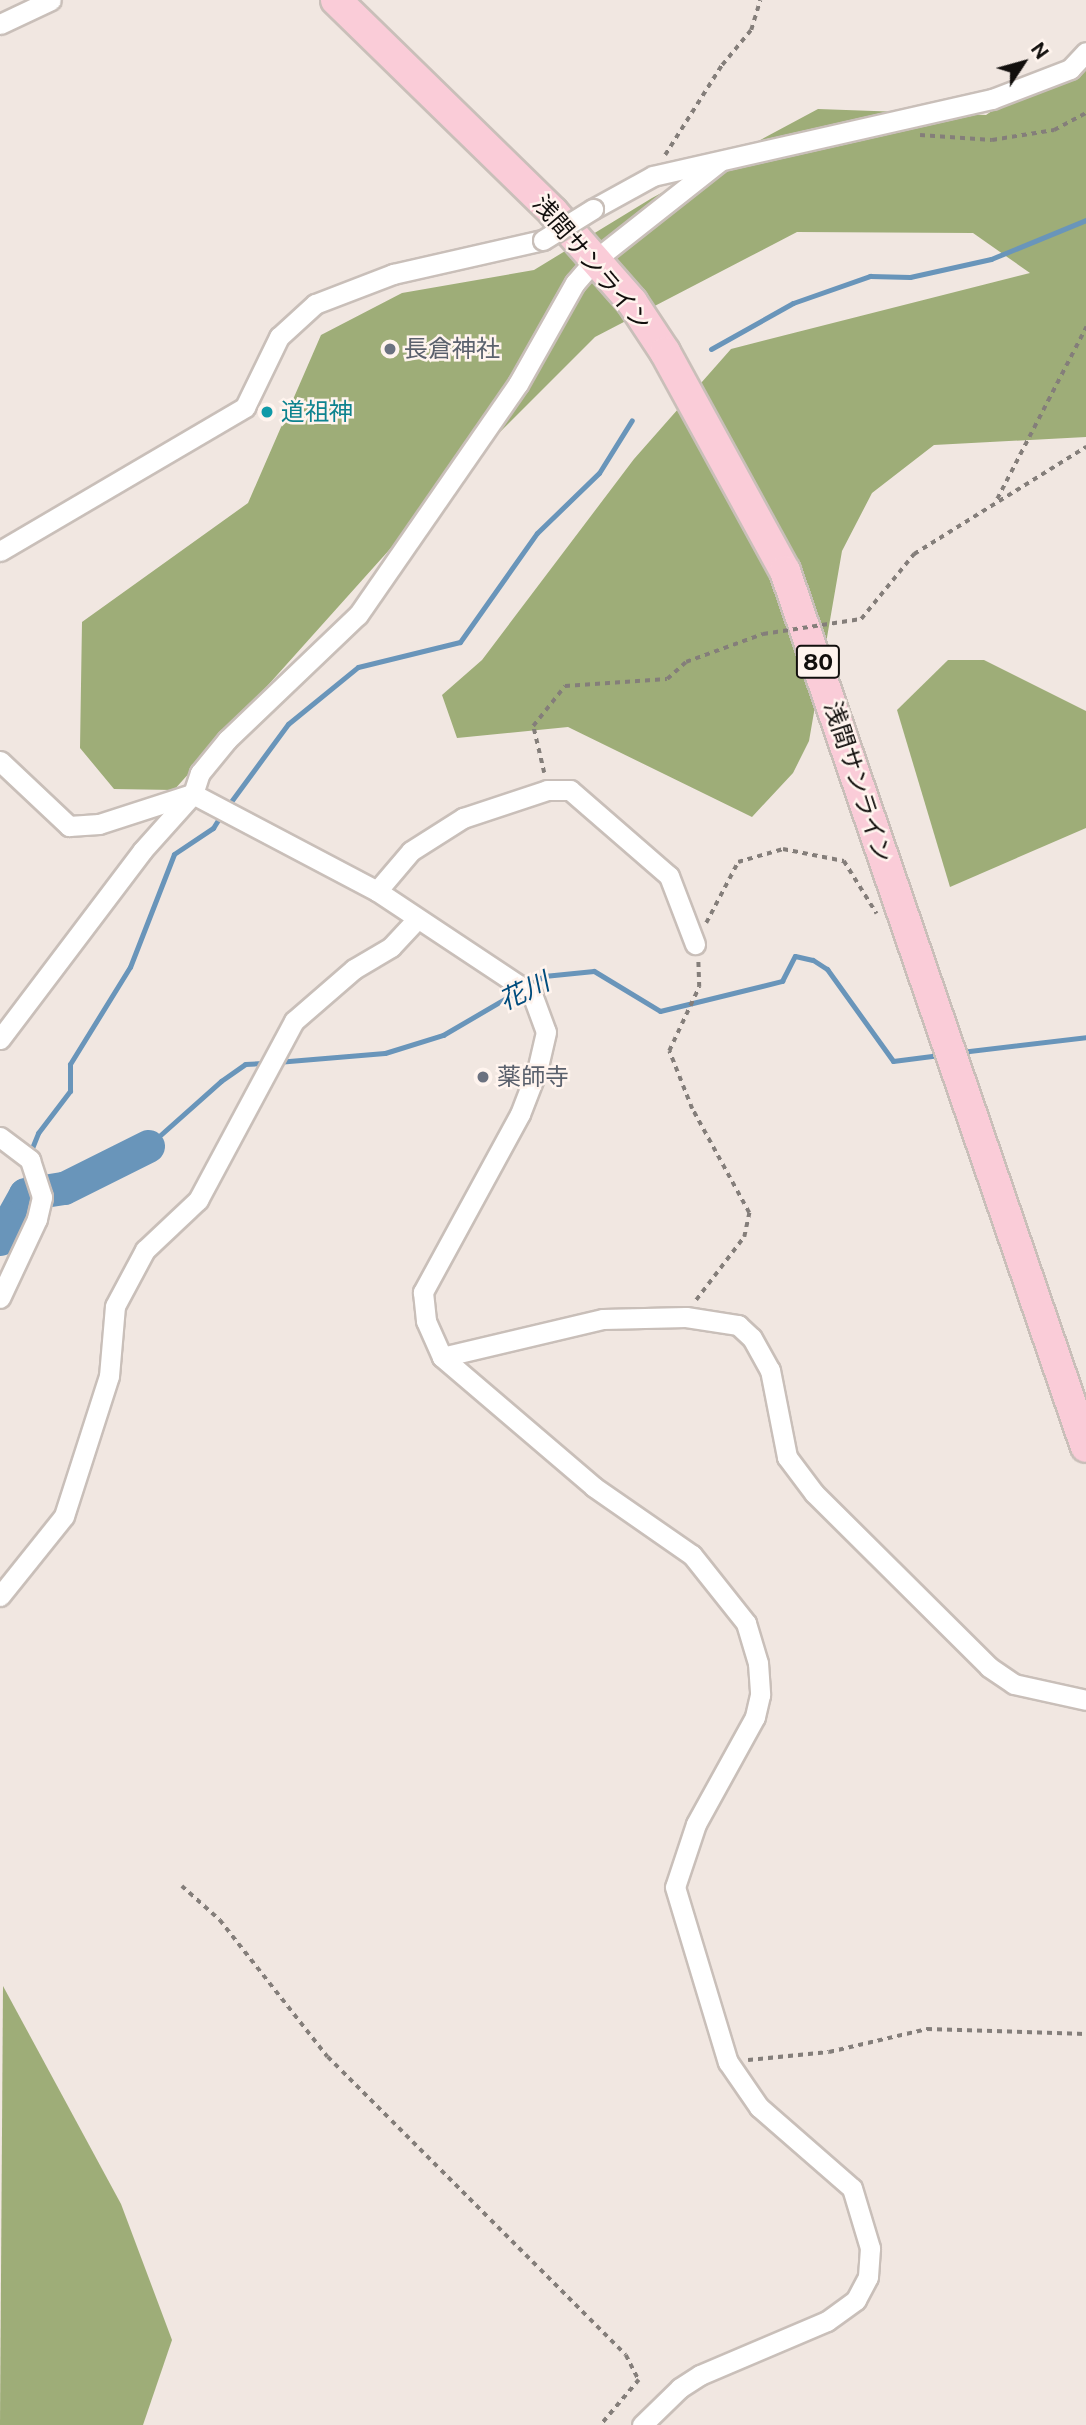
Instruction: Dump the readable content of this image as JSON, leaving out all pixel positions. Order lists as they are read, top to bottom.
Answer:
{
  "streets": {
    "main road": ["浅間サンライン", "80"]
  },
  "water": ["花川"],
  "places": ["長倉神社", "道祖神", "薬師寺"],
  "north": "top right"
}
